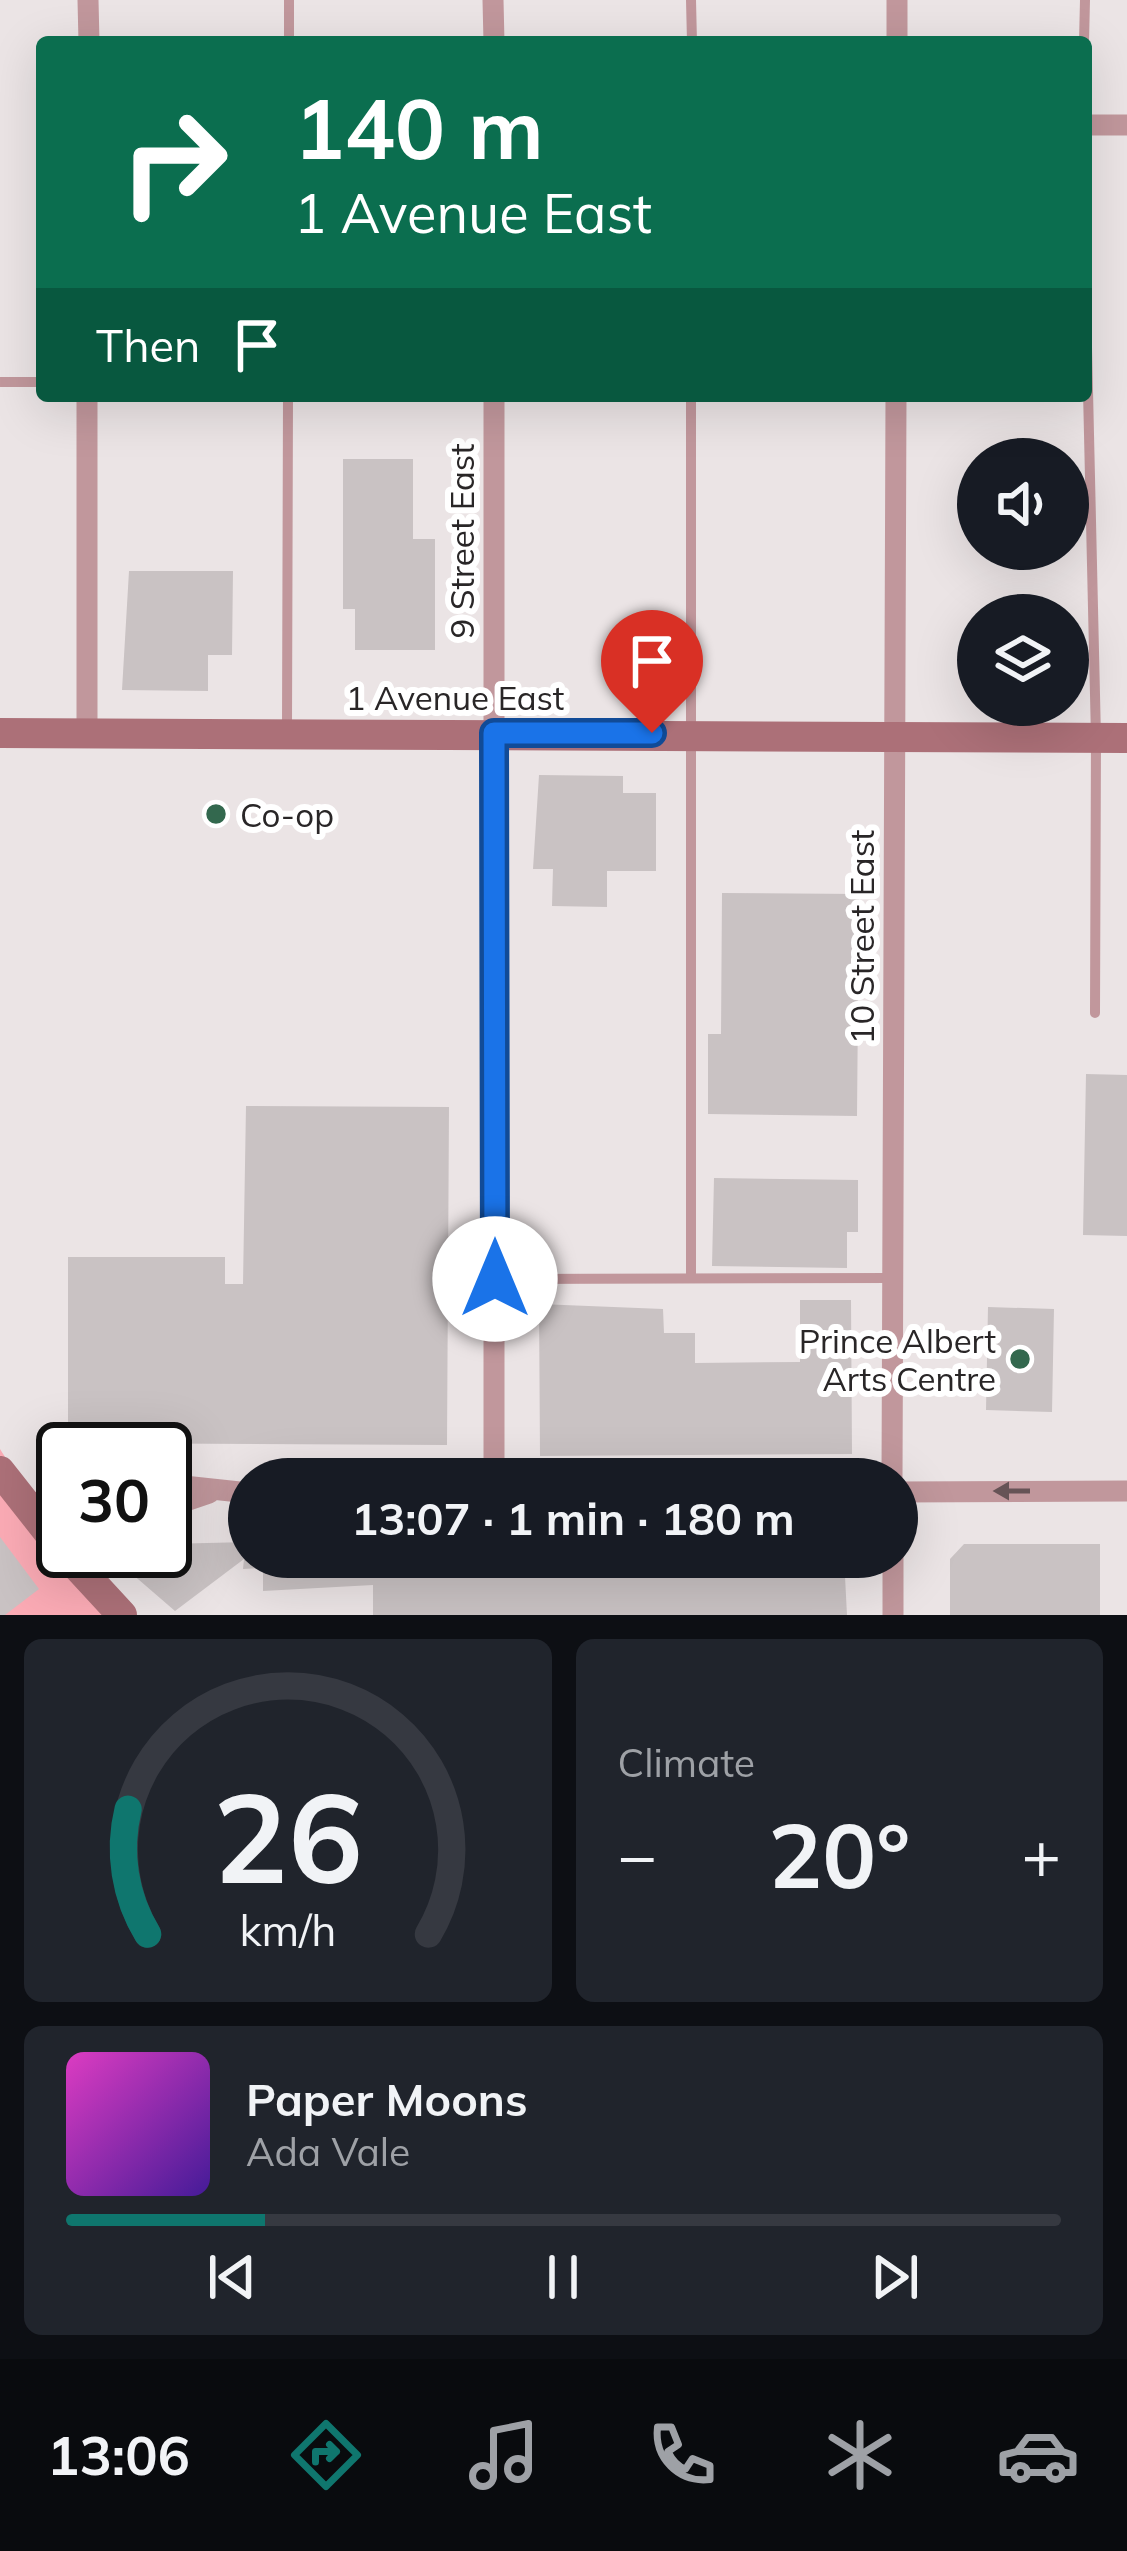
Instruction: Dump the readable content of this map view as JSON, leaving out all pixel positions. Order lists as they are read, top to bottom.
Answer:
{
  "streets": {
    "street": ["9 Street East", "1 Avenue East", "10 Street East"]
  },
  "crossings": [
    ["9 Street East", "1 Avenue East"],
    ["1 Avenue East", "10 Street East"]
  ],
  "places": ["Co-op", "Prince Albert Arts Centre"],
  "page": {
    "turn": ["140 m", "1 Avenue East"],
    "then": "Then",
    "limit": "30",
    "trip": "13:07 · 1 min · 180 m",
    "tile": "Climate",
    "heat": ["−", "20°", "+"],
    "song": ["Paper Moons", "Ada Vale"],
    "tabs": "13:06",
    "gauge": ["26", "km/h"]
  }
}
